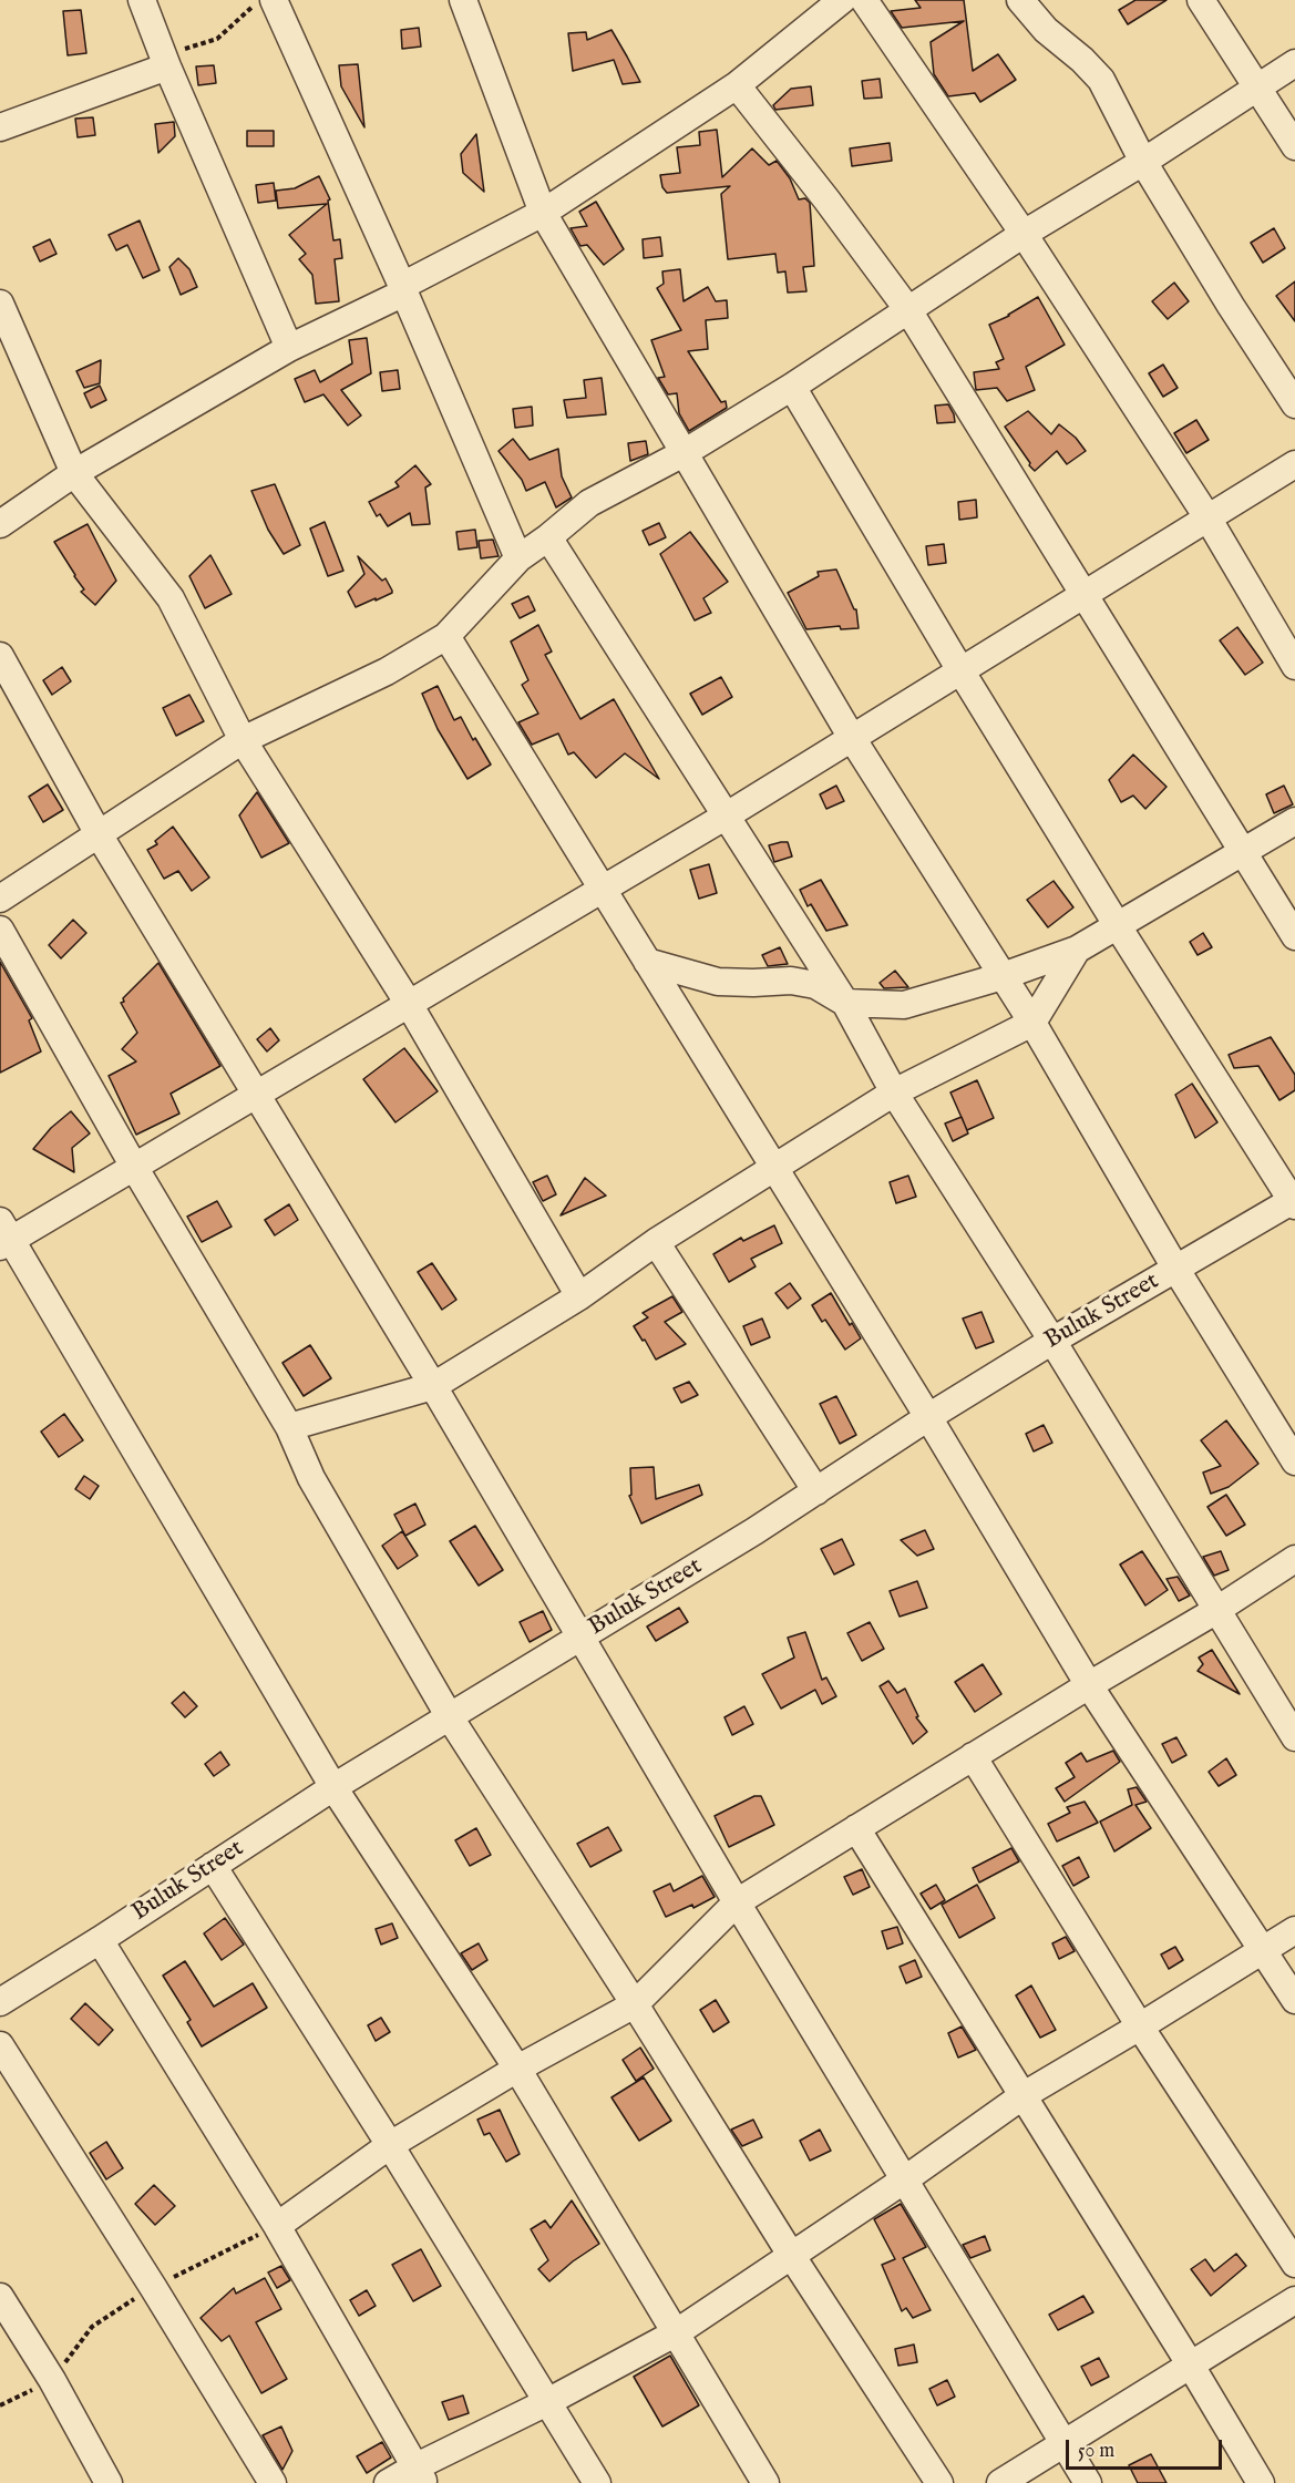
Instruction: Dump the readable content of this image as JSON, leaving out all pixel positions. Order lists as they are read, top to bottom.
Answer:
{
  "streets": {
    "street": ["Buluk Street"]
  },
  "scale_bar": "50 m"
}
